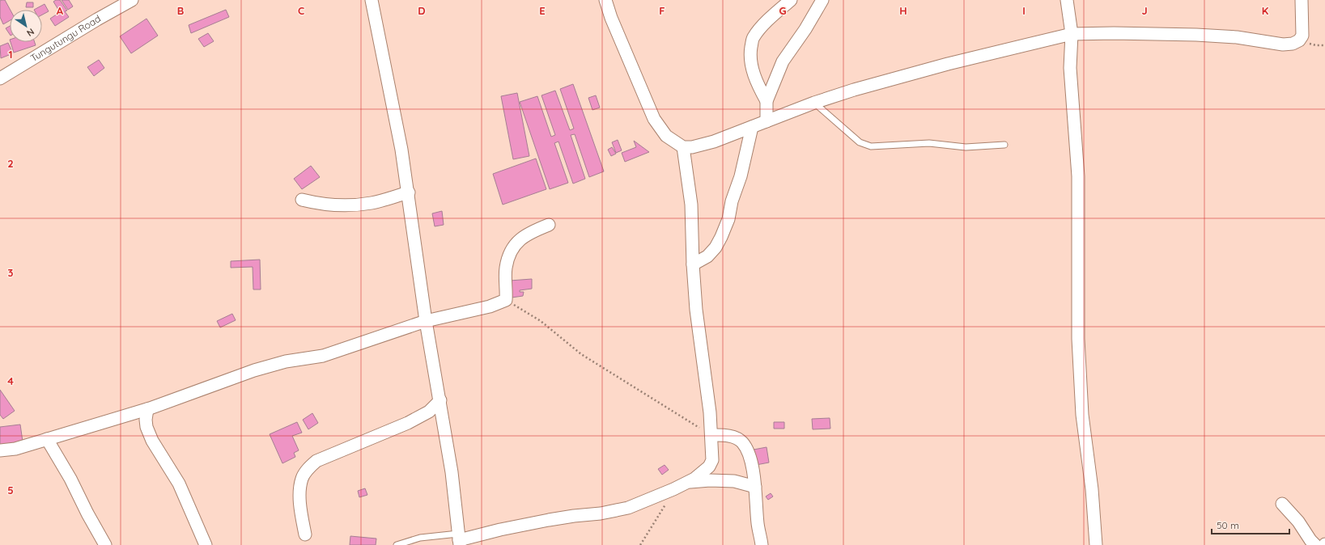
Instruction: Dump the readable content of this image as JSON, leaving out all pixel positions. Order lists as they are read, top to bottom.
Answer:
{
  "streets": {
    "street": ["Tungutungu Road"]
  },
  "scale_bar": "50 m",
  "north": "bottom right",
  "grid": {
    "columns": [
      "A",
      "B",
      "C",
      "D",
      "E",
      "F",
      "G",
      "H",
      "I",
      "J",
      "K"
    ],
    "rows": [
      "1",
      "2",
      "3",
      "4",
      "5"
    ]
  }
}
